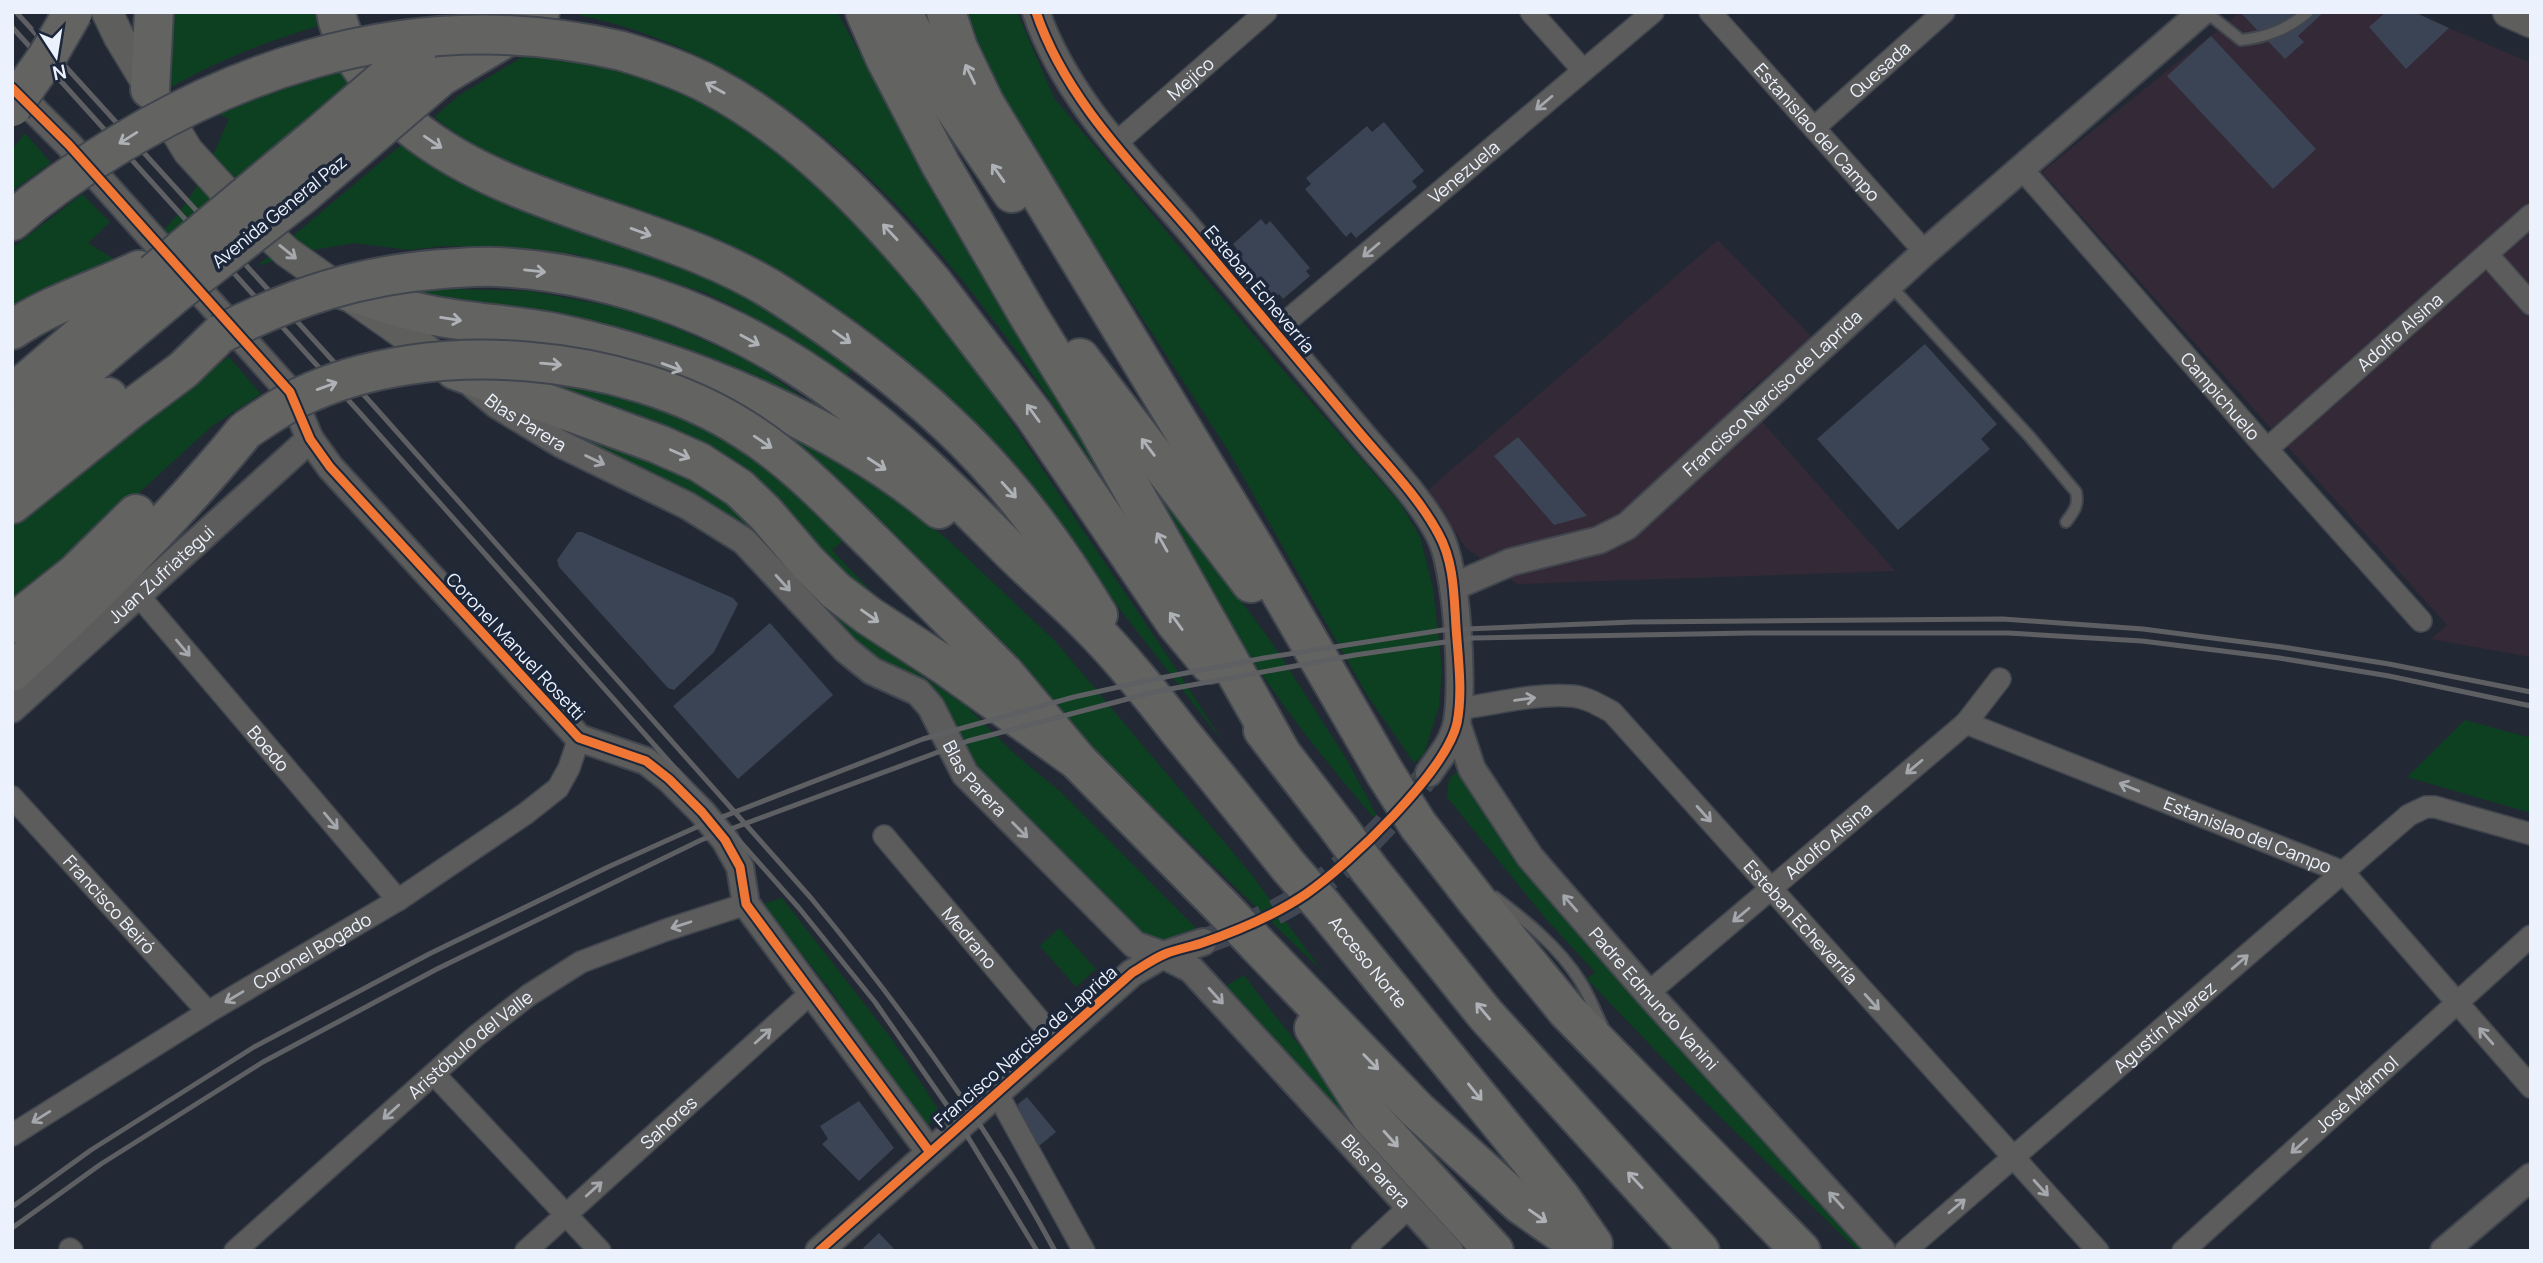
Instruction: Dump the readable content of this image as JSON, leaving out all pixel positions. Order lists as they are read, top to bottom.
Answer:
{
  "streets": {
    "highway": ["Avenida General Paz", "Acceso Norte"],
    "street": [
      "Quesada",
      "Mejico",
      "Estanislao del Campo",
      "Venezuela",
      "Esteban Echeverría",
      "Adolfo Alsina",
      "Francisco Narciso de Laprida",
      "Campichuelo",
      "Blas Parera",
      "Juan Zufriategui",
      "Coronel Manuel Rosetti",
      "Boedo",
      "Francisco Beiró",
      "Medrano",
      "Coronel Bogado",
      "Padre Edmundo Vanini",
      "Agustín Álvarez",
      "Aristóbulo del Valle",
      "José Mármol",
      "Sahores"
    ]
  },
  "crossings": [
    ["Quesada", "Estanislao del Campo"],
    ["Mejico", "Esteban Echeverría"],
    ["Estanislao del Campo", "Adolfo Alsina"],
    ["Estanislao del Campo", "Francisco Narciso de Laprida"],
    ["Estanislao del Campo", "Agustín Álvarez"],
    ["Estanislao del Campo", "José Mármol"],
    ["Venezuela", "Esteban Echeverría"],
    ["Esteban Echeverría", "Adolfo Alsina"],
    ["Esteban Echeverría", "Francisco Narciso de Laprida"],
    ["Esteban Echeverría", "Padre Edmundo Vanini"],
    ["Esteban Echeverría", "Agustín Álvarez"],
    ["Adolfo Alsina", "Campichuelo"],
    ["Adolfo Alsina", "Padre Edmundo Vanini"],
    ["Francisco Narciso de Laprida", "Campichuelo"],
    ["Francisco Narciso de Laprida", "Blas Parera"],
    ["Francisco Narciso de Laprida", "Coronel Manuel Rosetti"],
    ["Francisco Narciso de Laprida", "Medrano"],
    ["Juan Zufriategui", "Coronel Manuel Rosetti"],
    ["Juan Zufriategui", "Boedo"],
    ["Coronel Manuel Rosetti", "Coronel Bogado"],
    ["Coronel Manuel Rosetti", "Aristóbulo del Valle"],
    ["Coronel Manuel Rosetti", "Sahores"],
    ["Boedo", "Coronel Bogado"],
    ["Francisco Beiró", "Coronel Bogado"]
  ],
  "one_way": [
    "Estanislao del Campo",
    "Venezuela",
    "Esteban Echeverría",
    "Adolfo Alsina",
    "Blas Parera",
    "Boedo",
    "Coronel Bogado",
    "Padre Edmundo Vanini",
    "Agustín Álvarez",
    "Aristóbulo del Valle",
    "Sahores"
  ],
  "north": "bottom"
}
